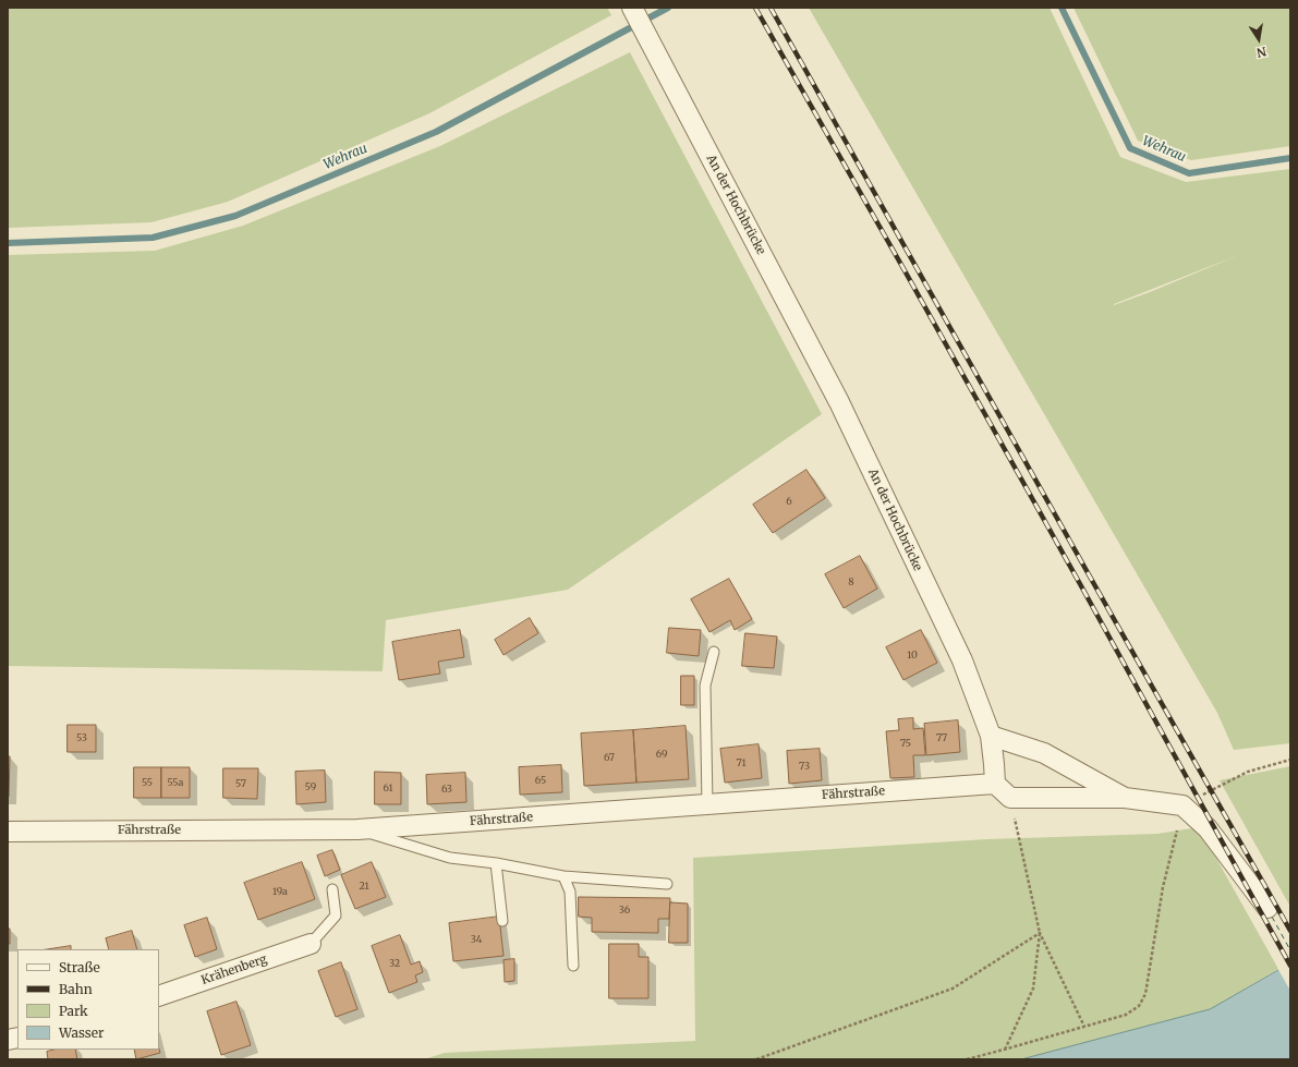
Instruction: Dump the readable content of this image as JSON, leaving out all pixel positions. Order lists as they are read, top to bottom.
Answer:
{
  "streets": {
    "street": ["An der Hochbrücke", "Fährstraße", "Krähenberg"]
  },
  "water": ["Wehrau"],
  "house_numbers": [
    "6",
    "8",
    "10",
    "53",
    "77",
    "75",
    "69",
    "67",
    "71",
    "73",
    "65",
    "55",
    "55a",
    "57",
    "59",
    "61",
    "63",
    "21",
    "19a",
    "36",
    "34",
    "32"
  ],
  "legend": [
    "Straße",
    "Bahn",
    "Park",
    "Wasser"
  ],
  "north": "bottom"
}
